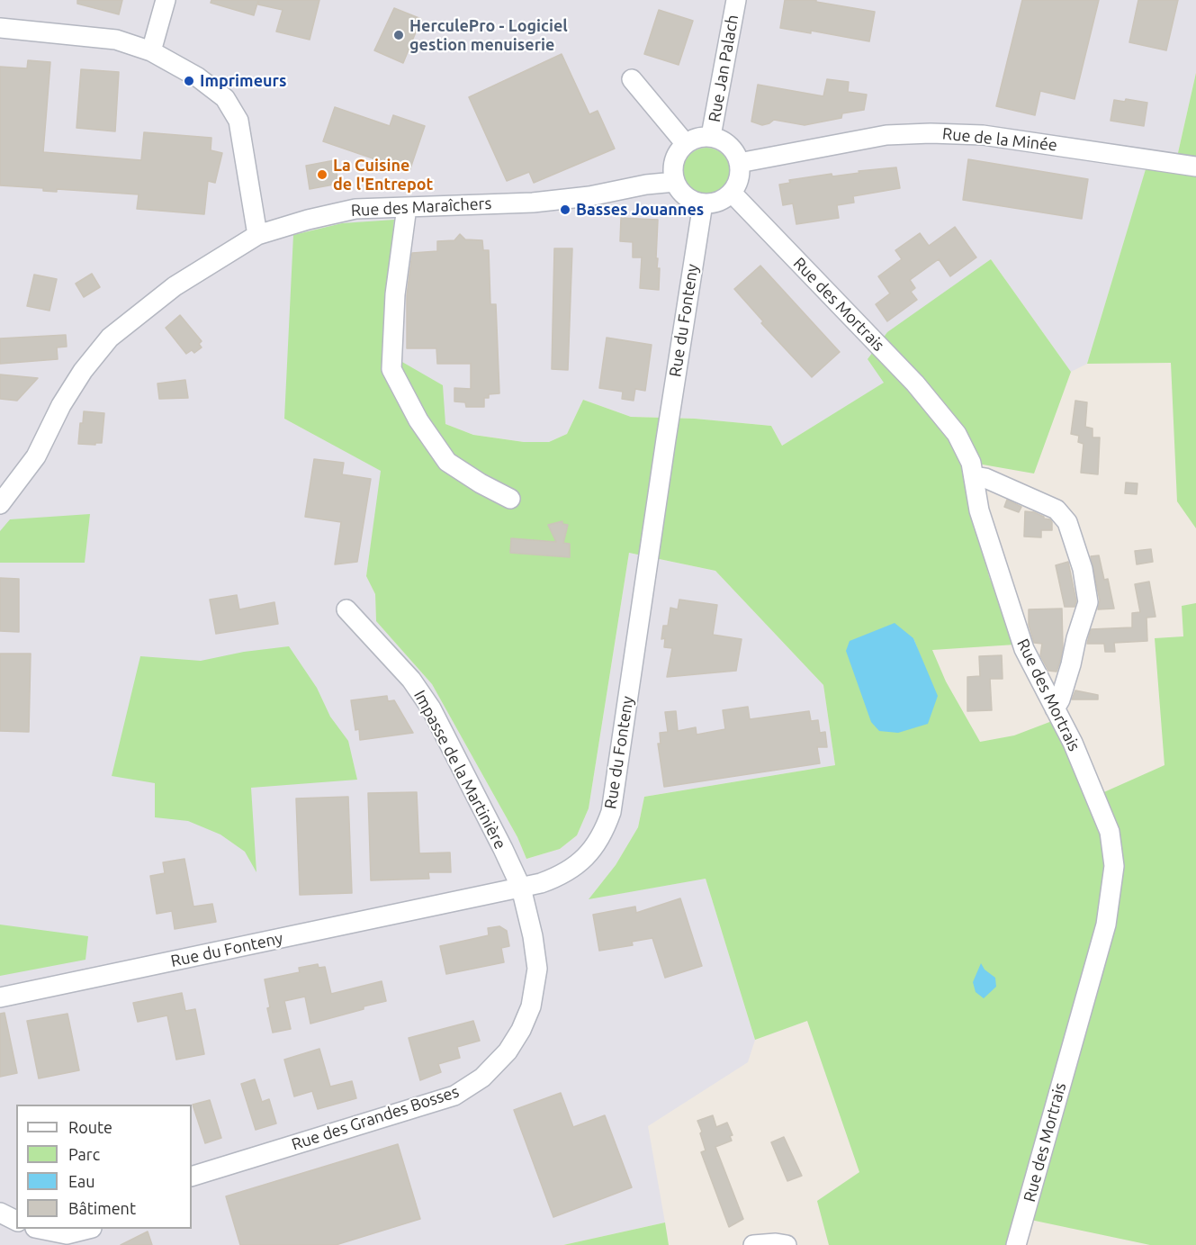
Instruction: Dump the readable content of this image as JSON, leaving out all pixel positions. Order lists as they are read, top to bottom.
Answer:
{
  "streets": {
    "street": [
      "Rue Jan Palach",
      "Rue de la Minée",
      "Rue des Maraîchers",
      "Rue des Mortrais",
      "Rue du Fonteny",
      "Impasse de la Martinière",
      "Rue des Grandes Bosses"
    ]
  },
  "crossings": [
    ["Rue Jan Palach", "Rue de la Minée"],
    ["Rue Jan Palach", "Rue des Maraîchers"],
    ["Rue Jan Palach", "Rue des Mortrais"],
    ["Rue Jan Palach", "Rue du Fonteny"],
    ["Rue de la Minée", "Rue des Maraîchers"],
    ["Rue de la Minée", "Rue des Mortrais"],
    ["Rue de la Minée", "Rue du Fonteny"],
    ["Rue des Maraîchers", "Rue des Mortrais"],
    ["Rue des Maraîchers", "Rue du Fonteny"],
    ["Rue des Mortrais", "Rue du Fonteny"],
    ["Rue du Fonteny", "Impasse de la Martinière"],
    ["Rue du Fonteny", "Rue des Grandes Bosses"],
    ["Impasse de la Martinière", "Rue des Grandes Bosses"]
  ],
  "places": [
    "HerculePro - Logiciel gestion menuiserie",
    "Imprimeurs",
    "La Cuisine de l'Entrepot",
    "Basses Jouannes"
  ],
  "legend": [
    "Route",
    "Parc",
    "Eau",
    "Bâtiment"
  ]
}
